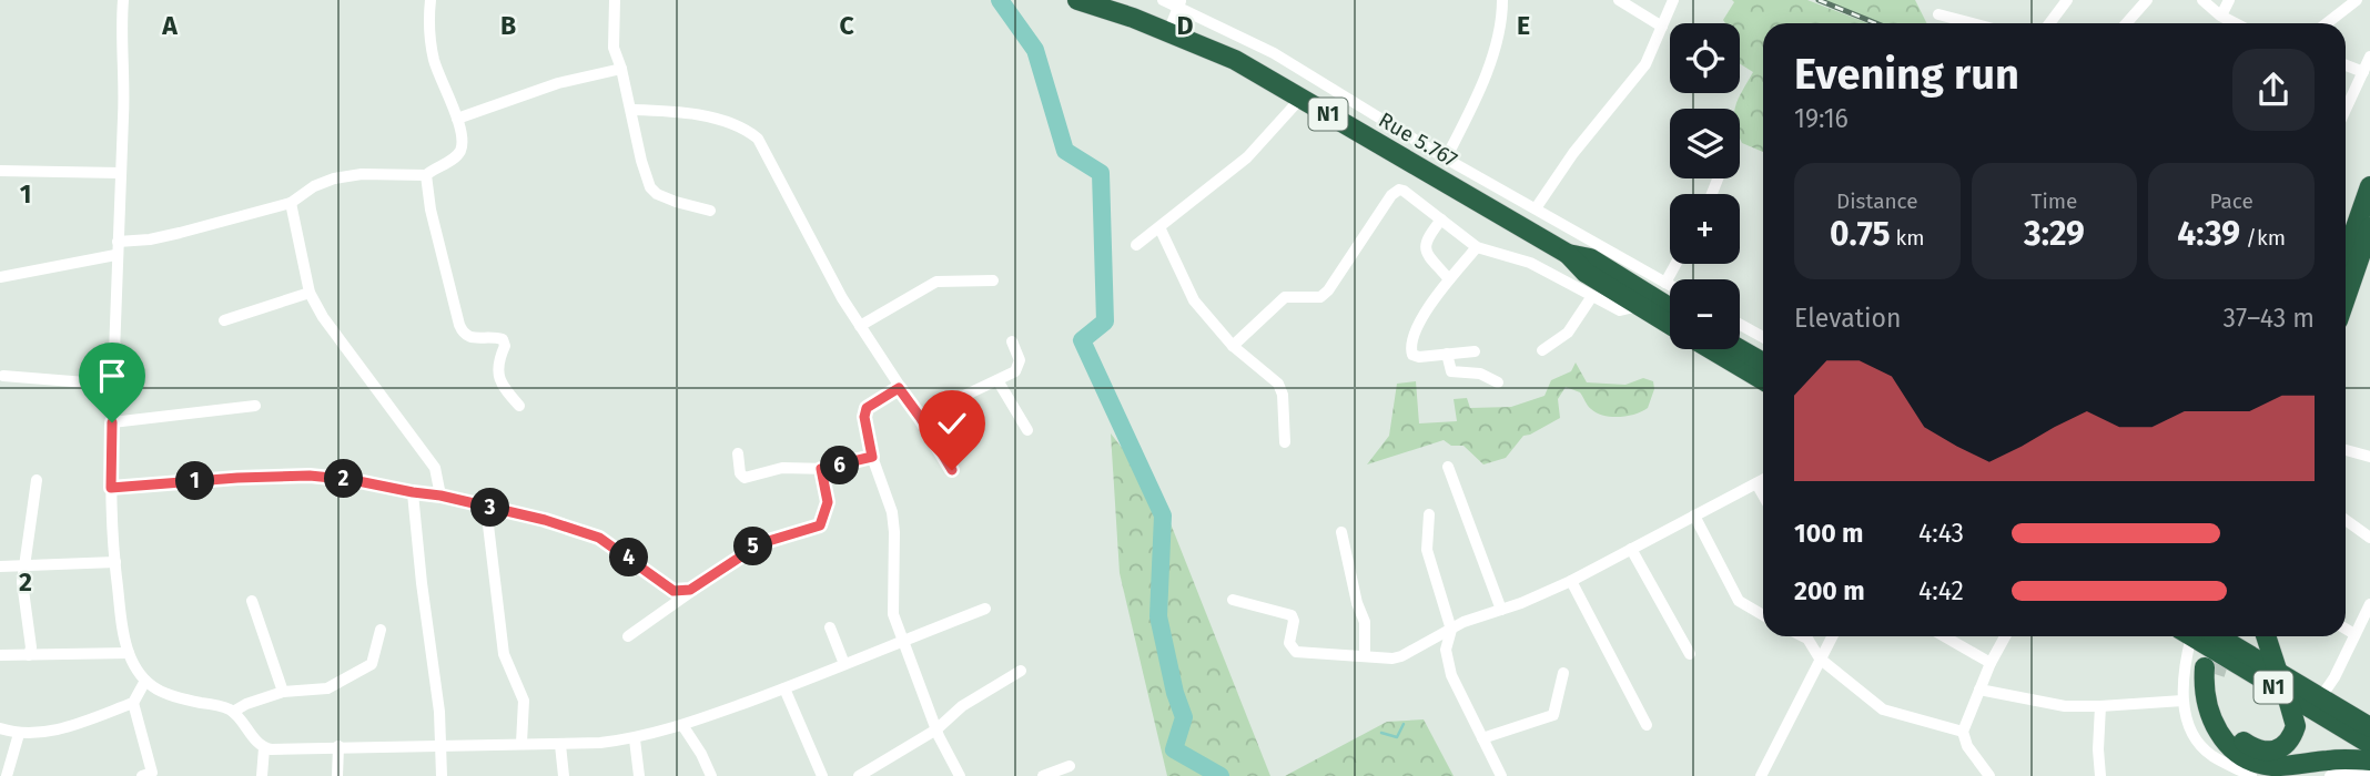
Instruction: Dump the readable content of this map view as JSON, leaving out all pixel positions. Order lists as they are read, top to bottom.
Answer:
{
  "streets": {
    "highway": ["N1", "Rue 5.767"]
  },
  "crossings": [
    ["N1", "Rue 5.767"]
  ],
  "page": {
    "map_buttons": ["+", "−"],
    "heading": ["Evening run", "19:16"],
    "stats": [
      ["Distance", "0.75 km"],
      ["Time", "3:29"],
      ["Pace", "4:39 /km"]
    ],
    "chart": ["Elevation", "37–43 m"],
    "pins": [
      "6",
      "2",
      "1",
      "3",
      "5",
      "4"
    ],
    "list": [
      {
        "name": "100 m",
        "note": "4:43"
      },
      {
        "name": "200 m",
        "note": "4:42"
      }
    ]
  },
  "grid": {
    "columns": [
      "A",
      "B",
      "C",
      "D",
      "E"
    ],
    "rows": ["1", "2"]
  }
}
